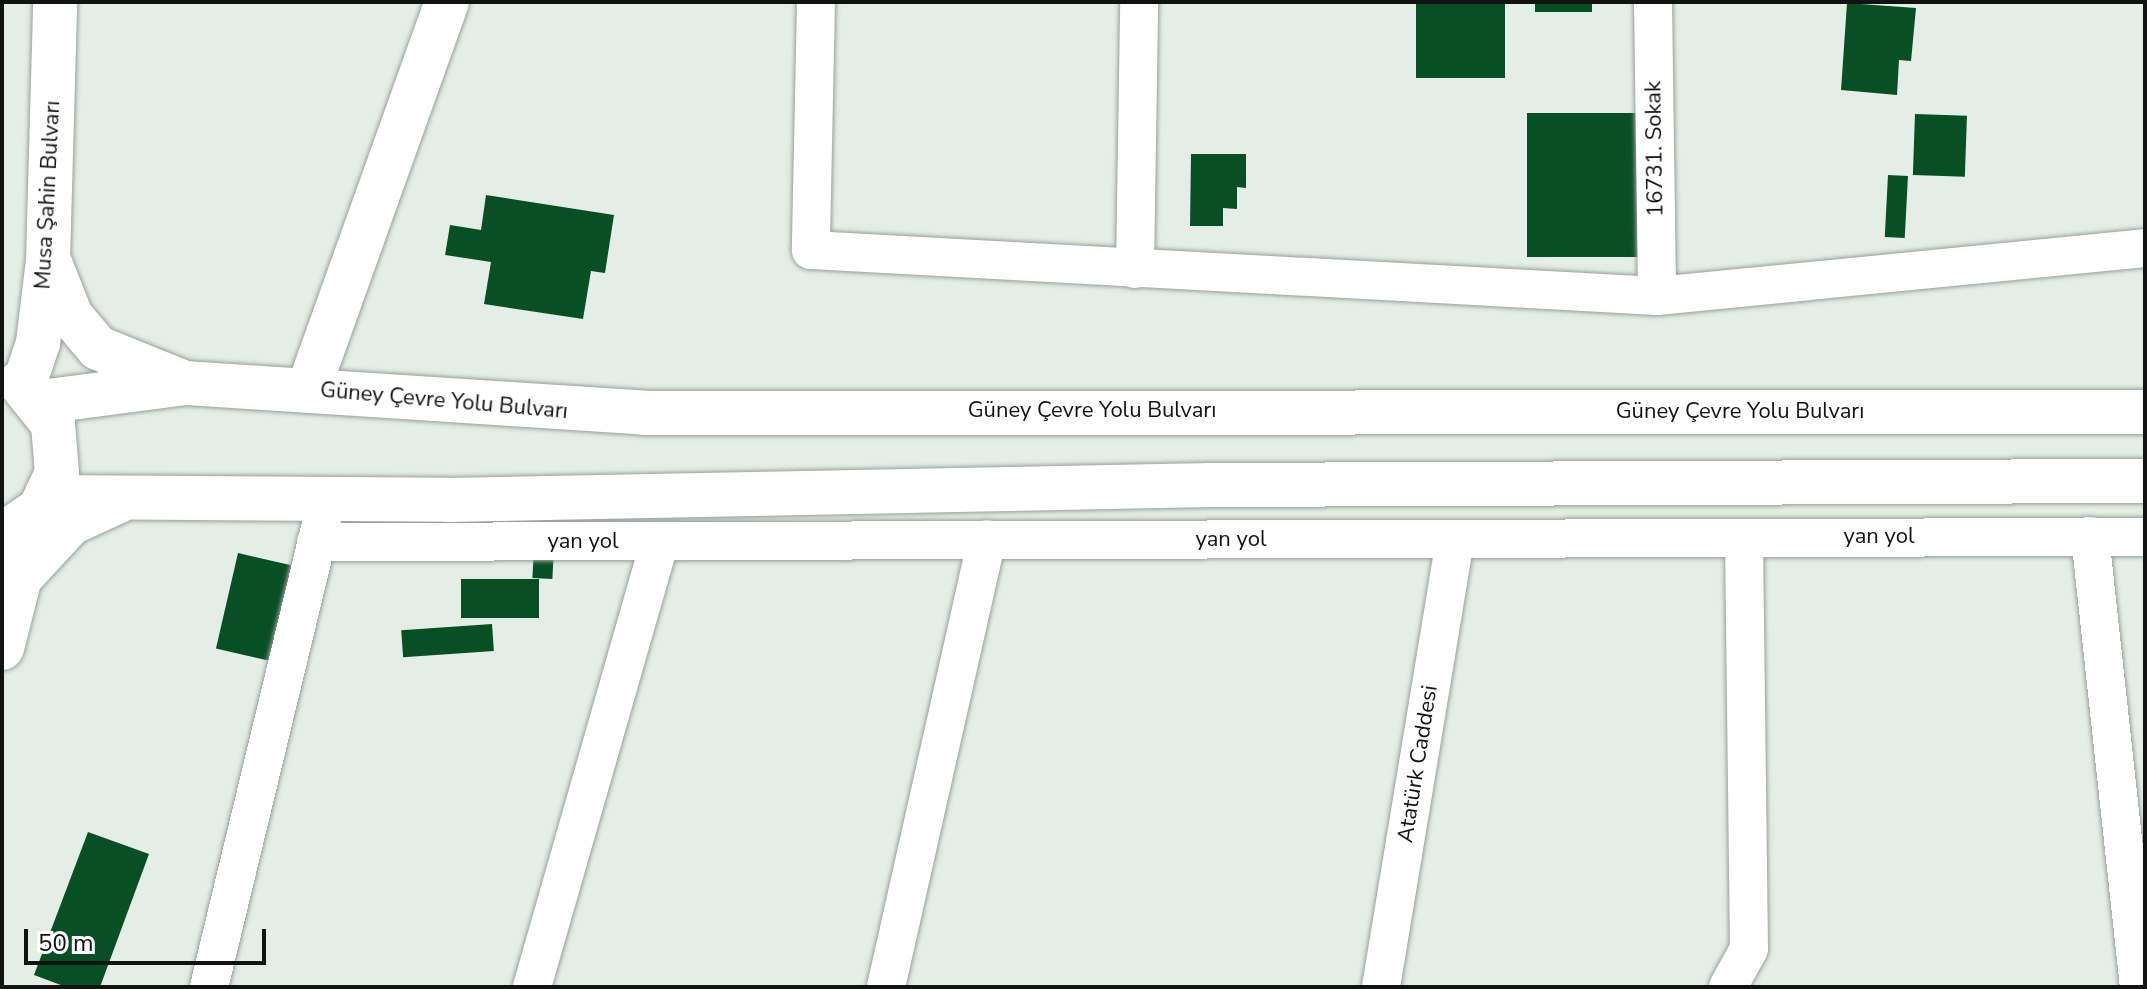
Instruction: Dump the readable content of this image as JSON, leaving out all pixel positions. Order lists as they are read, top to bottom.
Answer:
{
  "streets": {
    "main road": ["Musa Şahin Bulvarı", "Güney Çevre Yolu Bulvarı"],
    "street": ["16731. Sokak", "yan yol", "Atatürk Caddesi"]
  },
  "crossings": [
    ["Musa Şahin Bulvarı", "Güney Çevre Yolu Bulvarı"],
    ["yan yol", "Atatürk Caddesi"]
  ],
  "scale_bar": "50 m"
}
